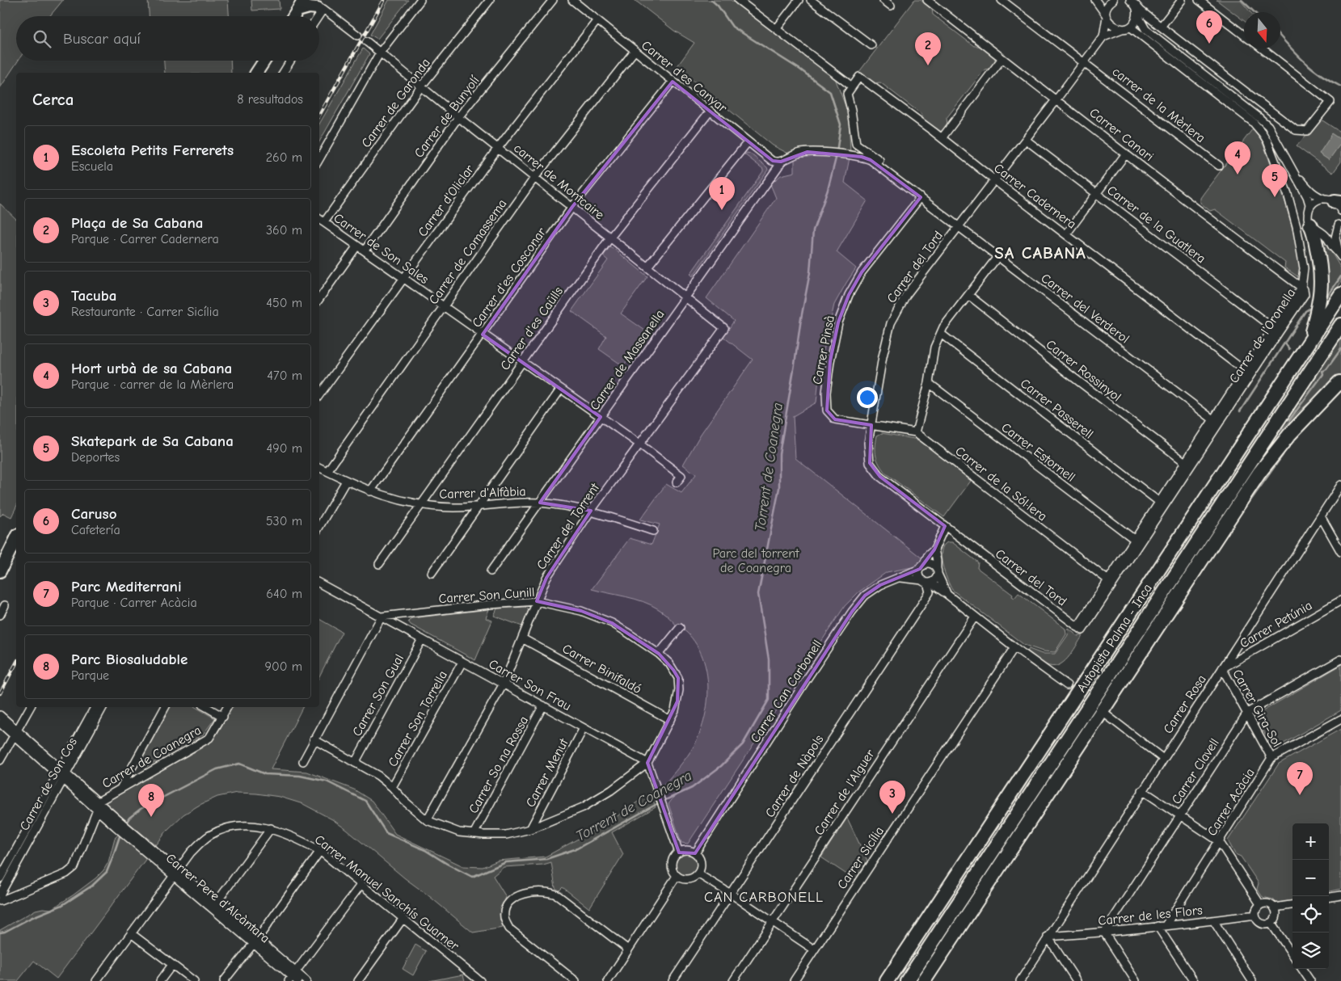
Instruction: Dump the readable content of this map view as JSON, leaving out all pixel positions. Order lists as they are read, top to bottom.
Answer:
{
  "streets": {
    "highway": ["Autopista Palma - Inca"],
    "street": [
      "Carrer d'es Canyar",
      "Carrer de Garonda",
      "carrer de la Mèrlera",
      "Carrer de Bunyolí",
      "Carrer Canari",
      "carrer de Montcaire",
      "Carrer Cadernera",
      "Carrer d'Oliclar",
      "Carrer de la Guatlera",
      "Carrer de Son Sales",
      "Carrer de Comassema",
      "Carrer del Tord",
      "Carrer d'es Cosconar",
      "Carrer del Verderol",
      "Carrer d'es Caülls",
      "Carrer de l'Oronella",
      "Carrer Pinsà",
      "Carrer de Massanella",
      "Carrer Rossinyol",
      "Carrer Passerell",
      "Carrer Estornell",
      "Carrer de la Sól·lera",
      "Carrer d'Alfàbia",
      "Carrer del Torrent",
      "Carrer Son Cunill",
      "Carrer Petúnia",
      "Carrer Binifaldó",
      "Carrer Son Frau",
      "Carrer Can Carbonell",
      "Carrer Son Gual",
      "Carrer Rosa",
      "Carrer Gira-Sol",
      "Carrer Son Torrella",
      "Carrer de Coanegra",
      "Carrer So na Rossa",
      "Carrer Clavell",
      "Carrer Menut",
      "Carrer de Nàpols",
      "Carrer de Son Cos",
      "Carrer de l'Alguer",
      "Carrer Acàcia",
      "Carrer Sicília",
      "Carrer Manuel Sanchís Guarner",
      "Carrer Pere d'Alcàntara",
      "Carrer de les Flors"
    ]
  },
  "crossings": [
    ["Carrer d'es Canyar", "Carrer d'Oliclar"],
    ["Carrer d'es Canyar", "Carrer de Comassema"],
    ["Carrer d'es Canyar", "Carrer d'es Cosconar"],
    ["Carrer d'es Canyar", "Carrer d'es Caülls"],
    ["Carrer d'es Canyar", "Carrer de Massanella"],
    ["Carrer de Garonda", "carrer de Montcaire"],
    ["Carrer de Garonda", "Carrer de Son Sales"],
    ["carrer de la Mèrlera", "Carrer del Tord"],
    ["Carrer de Bunyolí", "carrer de Montcaire"],
    ["Carrer de Bunyolí", "Carrer de Son Sales"],
    ["Carrer Canari", "Carrer del Tord"],
    ["Carrer Canari", "Carrer de l'Oronella"],
    ["carrer de Montcaire", "Carrer d'Oliclar"],
    ["carrer de Montcaire", "Carrer de Comassema"],
    ["carrer de Montcaire", "Carrer d'es Cosconar"],
    ["carrer de Montcaire", "Carrer d'es Caülls"],
    ["carrer de Montcaire", "Carrer de Massanella"],
    ["carrer de Montcaire", "Carrer del Torrent"],
    ["Carrer Cadernera", "Carrer del Tord"],
    ["Carrer Cadernera", "Carrer de l'Oronella"],
    ["Carrer d'Oliclar", "Carrer de Son Sales"],
    ["Carrer de la Guatlera", "Carrer del Tord"],
    ["Carrer de la Guatlera", "Carrer de l'Oronella"],
    ["Carrer de Son Sales", "Carrer de Comassema"],
    ["Carrer de Son Sales", "Carrer d'es Cosconar"],
    ["Carrer de Son Sales", "Carrer d'es Caülls"],
    ["Carrer de Son Sales", "Carrer de Massanella"],
    ["Carrer de Son Sales", "Carrer del Torrent"],
    ["Carrer de Comassema", "Carrer d'Alfàbia"],
    ["Carrer del Tord", "Carrer del Verderol"],
    ["Carrer del Tord", "Carrer de l'Oronella"],
    ["Carrer del Tord", "Carrer Pinsà"],
    ["Carrer del Tord", "Carrer de la Sól·lera"],
    ["Carrer d'es Cosconar", "Carrer d'Alfàbia"],
    ["Carrer del Verderol", "Carrer de l'Oronella"],
    ["Carrer del Verderol", "Carrer Pinsà"],
    ["Carrer d'es Caülls", "Carrer d'Alfàbia"],
    ["Carrer de l'Oronella", "Carrer Rossinyol"],
    ["Carrer de l'Oronella", "Carrer Passerell"],
    ["Carrer de l'Oronella", "Carrer Estornell"],
    ["Carrer de l'Oronella", "Carrer de la Sól·lera"],
    ["Carrer Pinsà", "Carrer de la Sól·lera"],
    ["Carrer de Massanella", "Carrer d'Alfàbia"],
    ["Carrer d'Alfàbia", "Carrer del Torrent"],
    ["Carrer del Torrent", "Carrer Son Cunill"],
    ["Carrer del Torrent", "Carrer Binifaldó"],
    ["Carrer del Torrent", "Carrer Son Frau"],
    ["Carrer Son Cunill", "Carrer Binifaldó"],
    ["Carrer Son Cunill", "Carrer Son Frau"],
    ["Carrer Son Cunill", "Carrer Son Gual"],
    ["Carrer Son Cunill", "Carrer Son Torrella"],
    ["Carrer Son Cunill", "Carrer So na Rossa"],
    ["Carrer Son Cunill", "Carrer Menut"],
    ["Carrer Petúnia", "Carrer Rosa"],
    ["Carrer Petúnia", "Carrer Gira-Sol"],
    ["Carrer Son Frau", "Carrer Son Gual"],
    ["Carrer Son Frau", "Carrer Son Torrella"],
    ["Carrer Son Frau", "Carrer So na Rossa"],
    ["Carrer Son Frau", "Carrer Menut"],
    ["Carrer Can Carbonell", "Carrer de Nàpols"],
    ["Carrer Rosa", "Carrer Gira-Sol"],
    ["Carrer Rosa", "Carrer de les Flors"],
    ["Carrer Gira-Sol", "Carrer Clavell"],
    ["Carrer Gira-Sol", "Carrer Acàcia"],
    ["Carrer de Coanegra", "Carrer Pere d'Alcàntara"],
    ["Carrer Clavell", "Carrer de les Flors"],
    ["Carrer de Son Cos", "Carrer Pere d'Alcàntara"],
    ["Carrer Acàcia", "Carrer de les Flors"],
    ["Carrer Manuel Sanchís Guarner", "Carrer Pere d'Alcàntara"]
  ],
  "districts": ["SA CABANA", "CAN CARBONELL"],
  "water": ["Torrent de Coanegra"],
  "parks": ["Parc del torrent de Coanegra"],
  "north": "bottom",
  "page": {
    "pins": [
      "6",
      "2",
      "4",
      "5",
      "1",
      "7",
      "3",
      "8"
    ],
    "search": "Buscar aquí",
    "heading": ["Cerca", "8 resultados"],
    "list": [
      {
        "mark": "1",
        "name": "Escoleta Petits Ferrerets",
        "note": "Escuela",
        "value": "260 m"
      },
      {
        "mark": "2",
        "name": "Plaça de Sa Cabana",
        "note": "Parque · Carrer Cadernera",
        "value": "360 m"
      },
      {
        "mark": "3",
        "name": "Tacuba",
        "note": "Restaurante · Carrer Sicília",
        "value": "450 m"
      },
      {
        "mark": "4",
        "name": "Hort urbà de sa Cabana",
        "note": "Parque · carrer de la Mèrlera",
        "value": "470 m"
      },
      {
        "mark": "5",
        "name": "Skatepark de Sa Cabana",
        "note": "Deportes",
        "value": "490 m"
      },
      {
        "mark": "6",
        "name": "Caruso",
        "note": "Cafetería",
        "value": "530 m"
      },
      {
        "mark": "7",
        "name": "Parc Mediterrani",
        "note": "Parque · Carrer Acàcia",
        "value": "640 m"
      },
      {
        "mark": "8",
        "name": "Parc Biosaludable",
        "note": "Parque",
        "value": "900 m"
      }
    ],
    "map_buttons": ["+", "−"]
  }
}
